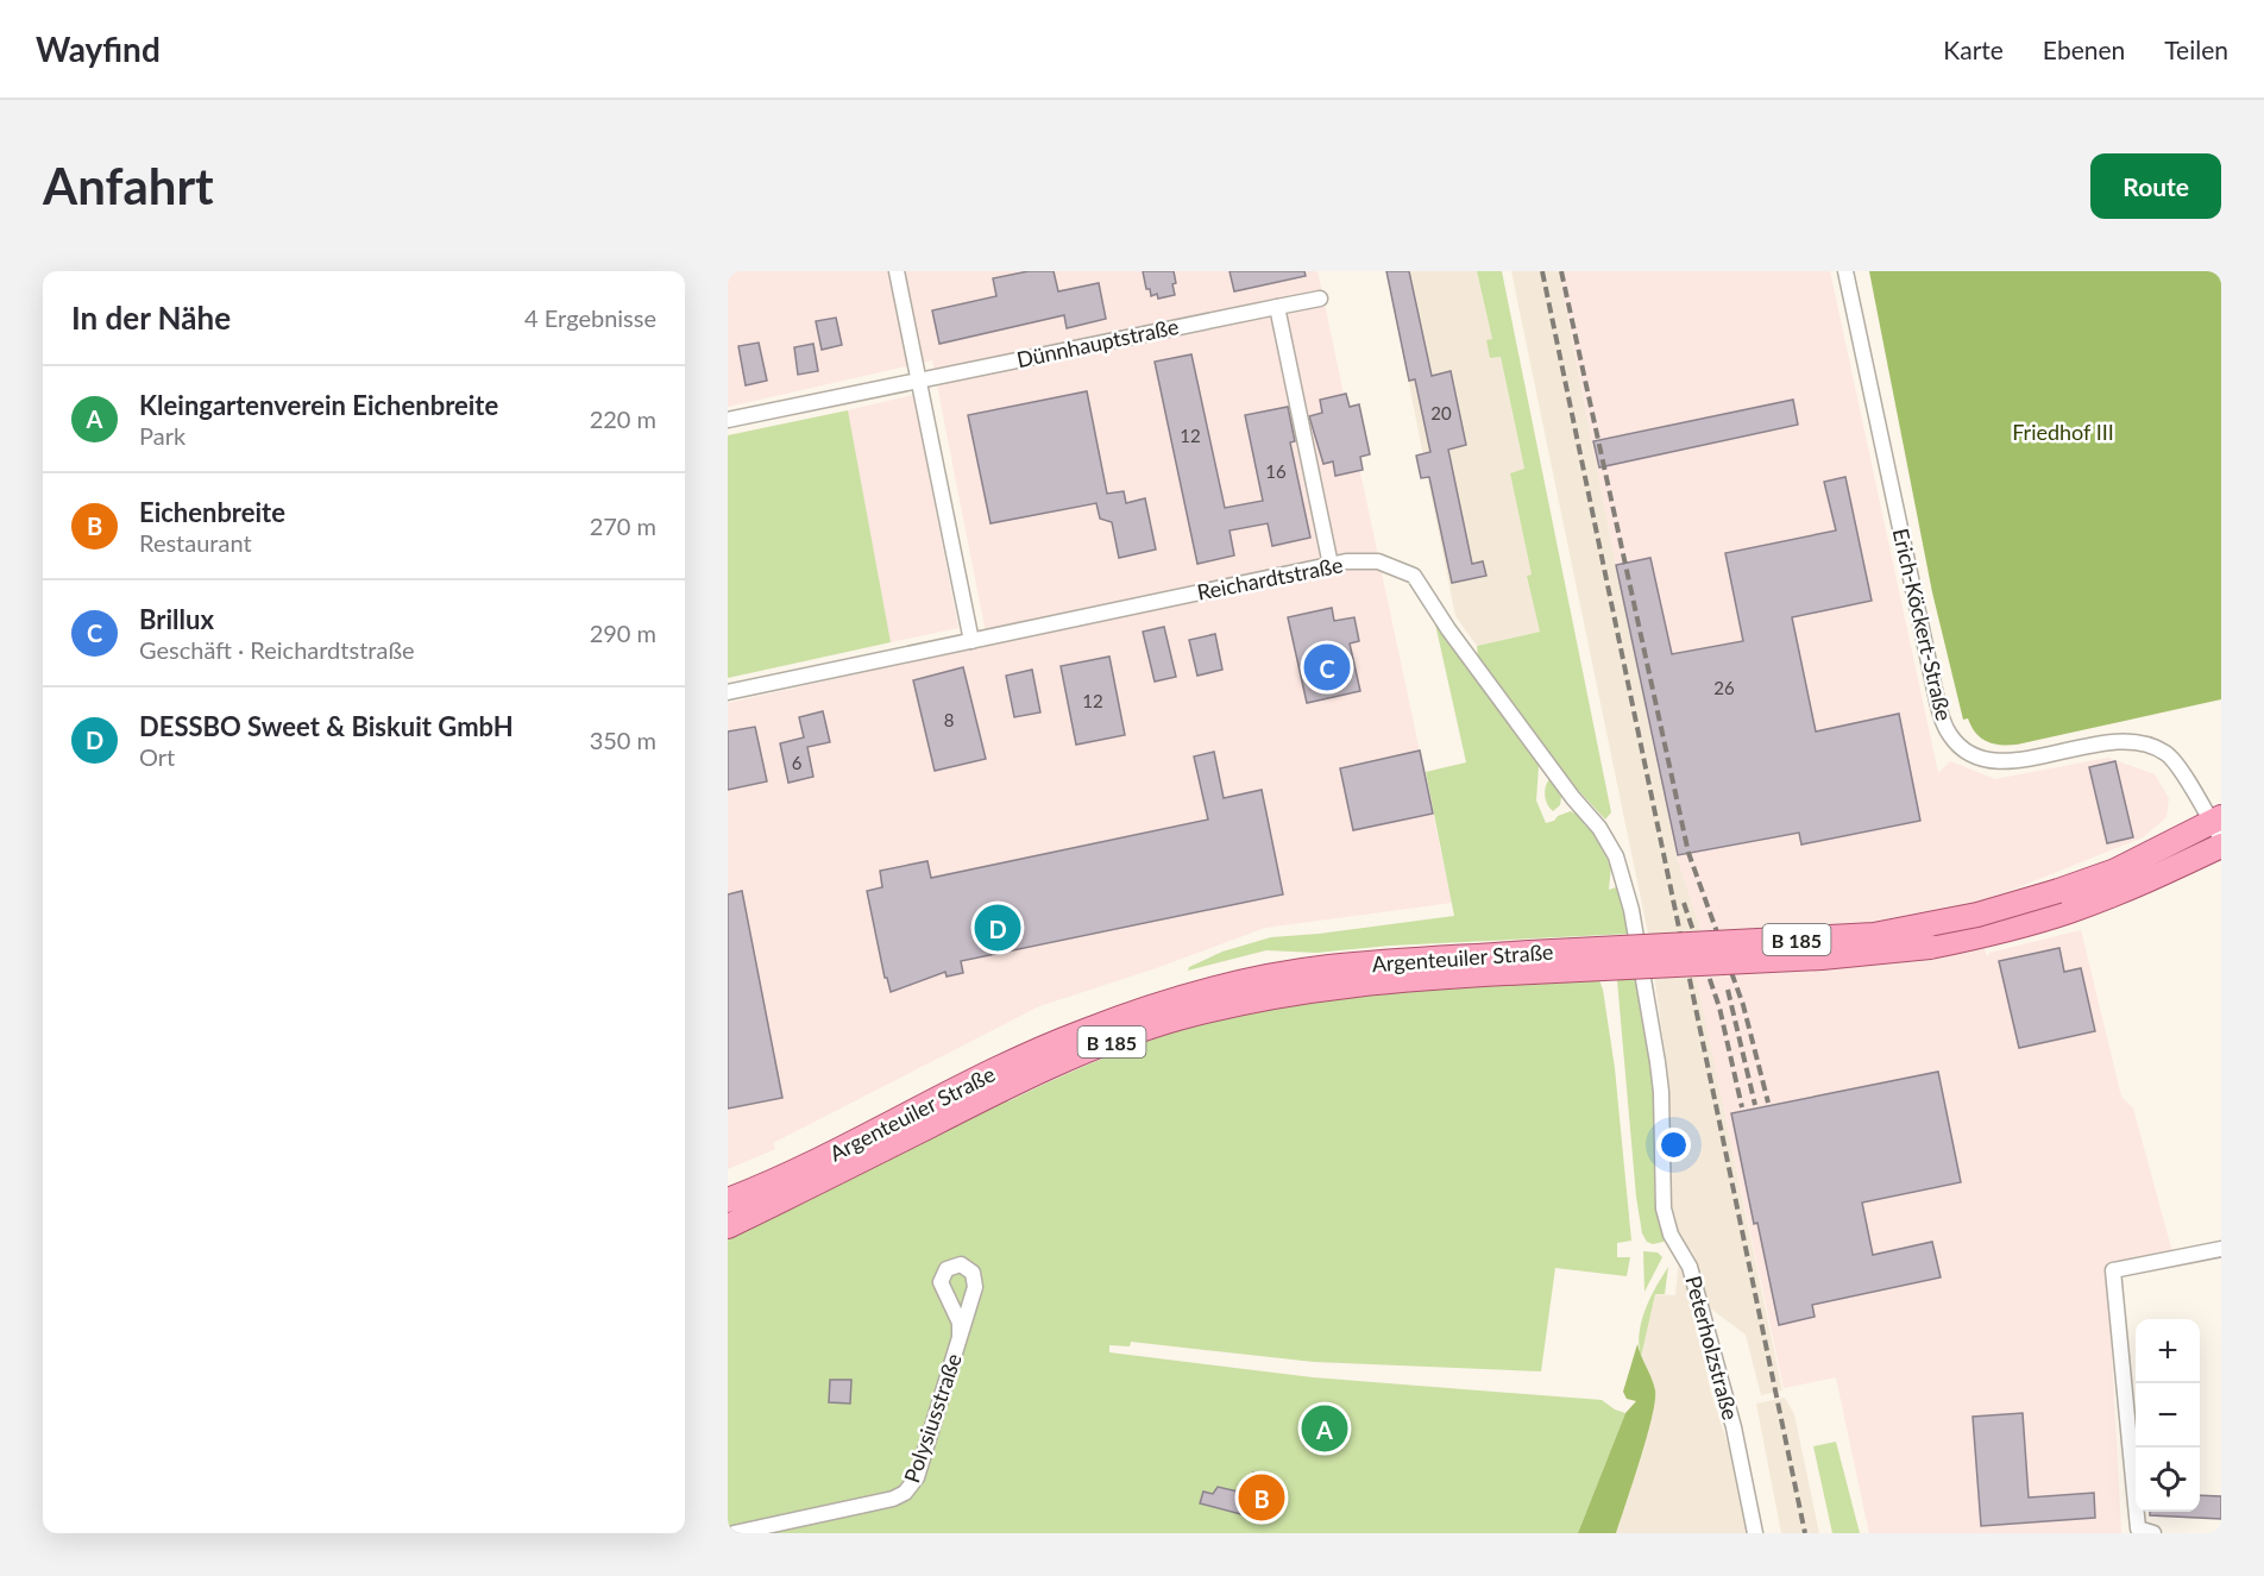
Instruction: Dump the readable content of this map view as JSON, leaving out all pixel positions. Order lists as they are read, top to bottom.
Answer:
{
  "streets": {
    "main road": ["B 185", "Argenteuiler Straße"],
    "street": [
      "Dünnhauptstraße",
      "Reichardtstraße",
      "Erich-Köckert-Straße",
      "Peterholzstraße",
      "Polysiusstraße"
    ]
  },
  "crossings": [
    ["Reichardtstraße", "Peterholzstraße"],
    ["Erich-Köckert-Straße", "Argenteuiler Straße"]
  ],
  "parks": ["Friedhof III"],
  "house_numbers": [
    "20",
    "12",
    "16",
    "26",
    "12",
    "8",
    "6"
  ],
  "page": {
    "header": "Wayfind",
    "nav": ["Karte", "Ebenen", "Teilen"],
    "buttons": "Route",
    "title": "Anfahrt",
    "heading": ["In der Nähe", "4 Ergebnisse"],
    "list": [
      {
        "mark": "A",
        "name": "Kleingartenverein Eichenbreite",
        "note": "Park",
        "value": "220 m"
      },
      {
        "mark": "B",
        "name": "Eichenbreite",
        "note": "Restaurant",
        "value": "270 m"
      },
      {
        "mark": "C",
        "name": "Brillux",
        "note": "Geschäft · Reichardtstraße",
        "value": "290 m"
      },
      {
        "mark": "D",
        "name": "DESSBO Sweet & Biskuit GmbH",
        "note": "Ort",
        "value": "350 m"
      }
    ],
    "pins": [
      "C",
      "D",
      "A",
      "B"
    ],
    "map_buttons": ["+", "−"]
  }
}
